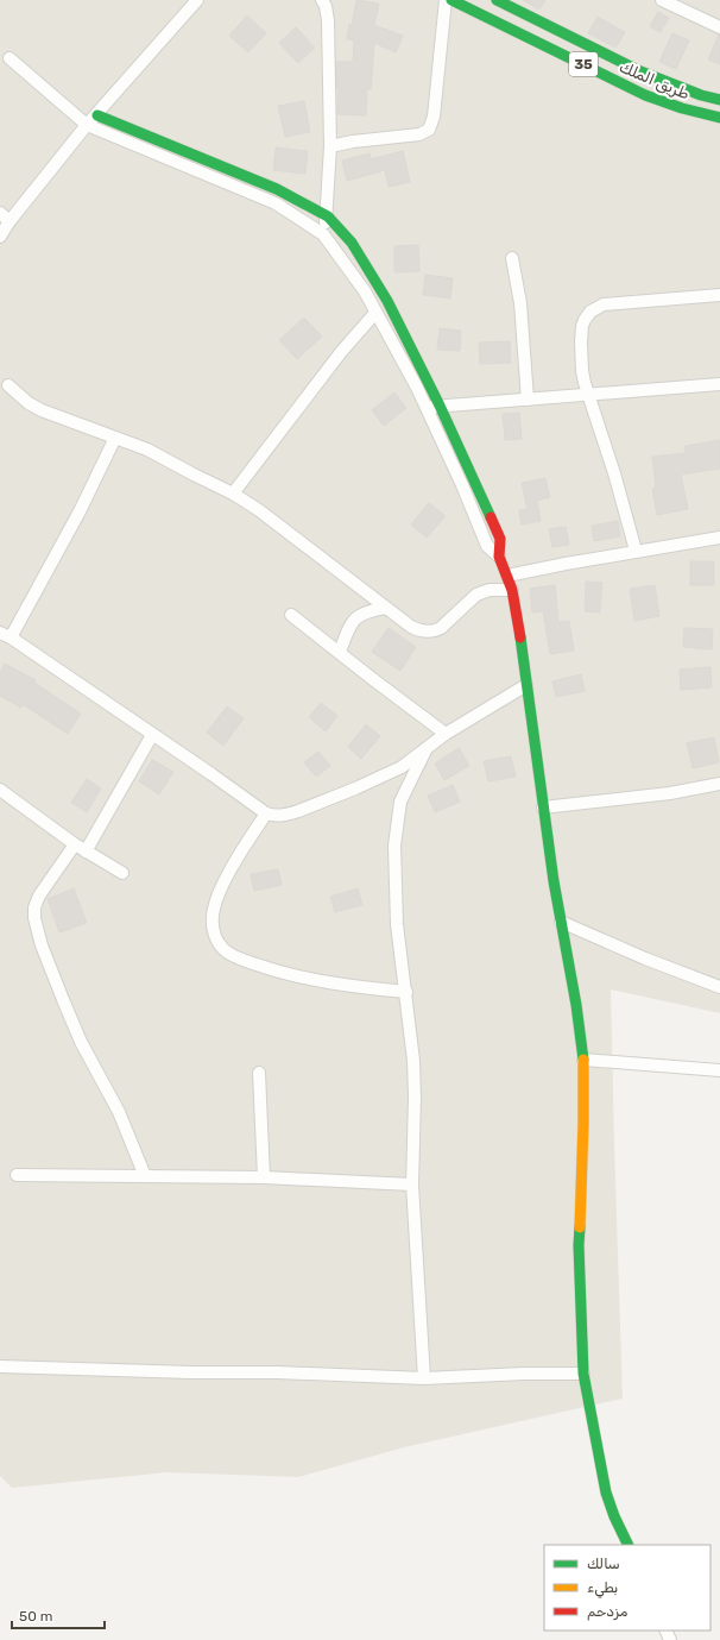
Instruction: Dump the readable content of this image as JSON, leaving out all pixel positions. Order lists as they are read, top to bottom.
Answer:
{
  "streets": {
    "street": ["35", "طريق الملك"]
  },
  "legend": ["سالك", "بطيء", "مزدحم"],
  "scale_bar": "50 m"
}
